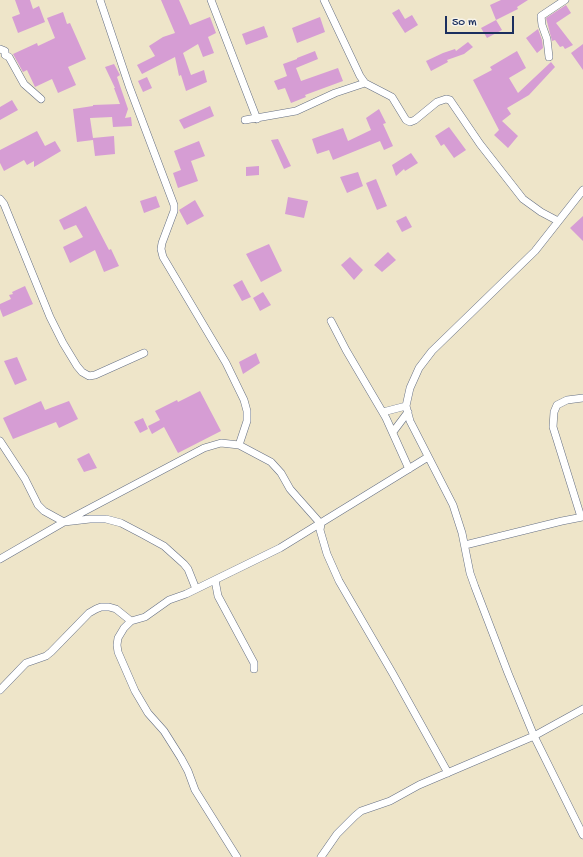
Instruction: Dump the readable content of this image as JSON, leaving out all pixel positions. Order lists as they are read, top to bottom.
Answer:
{
  "scale_bar": "50 m"
}
